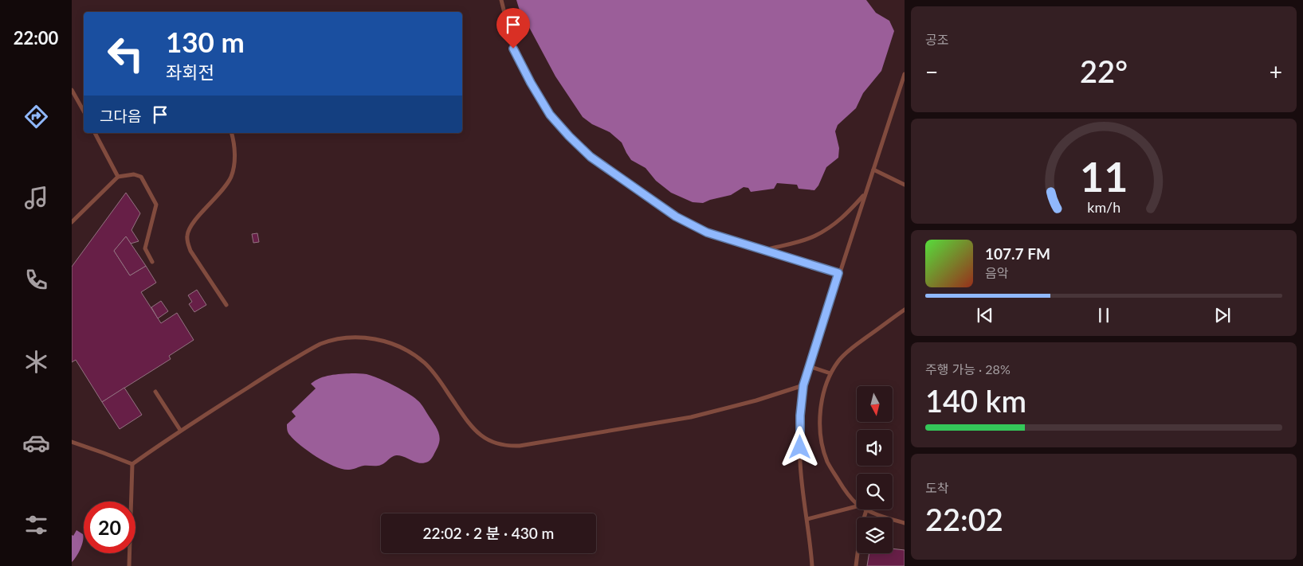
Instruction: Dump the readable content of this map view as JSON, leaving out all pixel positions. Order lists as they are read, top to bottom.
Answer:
{
  "north": "bottom",
  "page": {
    "tabs": "22:00",
    "tile": [
      "공조",
      ["주행 가능 · 28%", "140 km"],
      ["도착", "22:02"]
    ],
    "turn": ["130 m", "좌회전"],
    "heat": ["−", "22°", "+"],
    "then": "그다음",
    "song": ["107.7 FM", "음악"],
    "limit": "20",
    "trip": "22:02 · 2 분 · 430 m",
    "gauge": ["11", "km/h"]
  }
}
